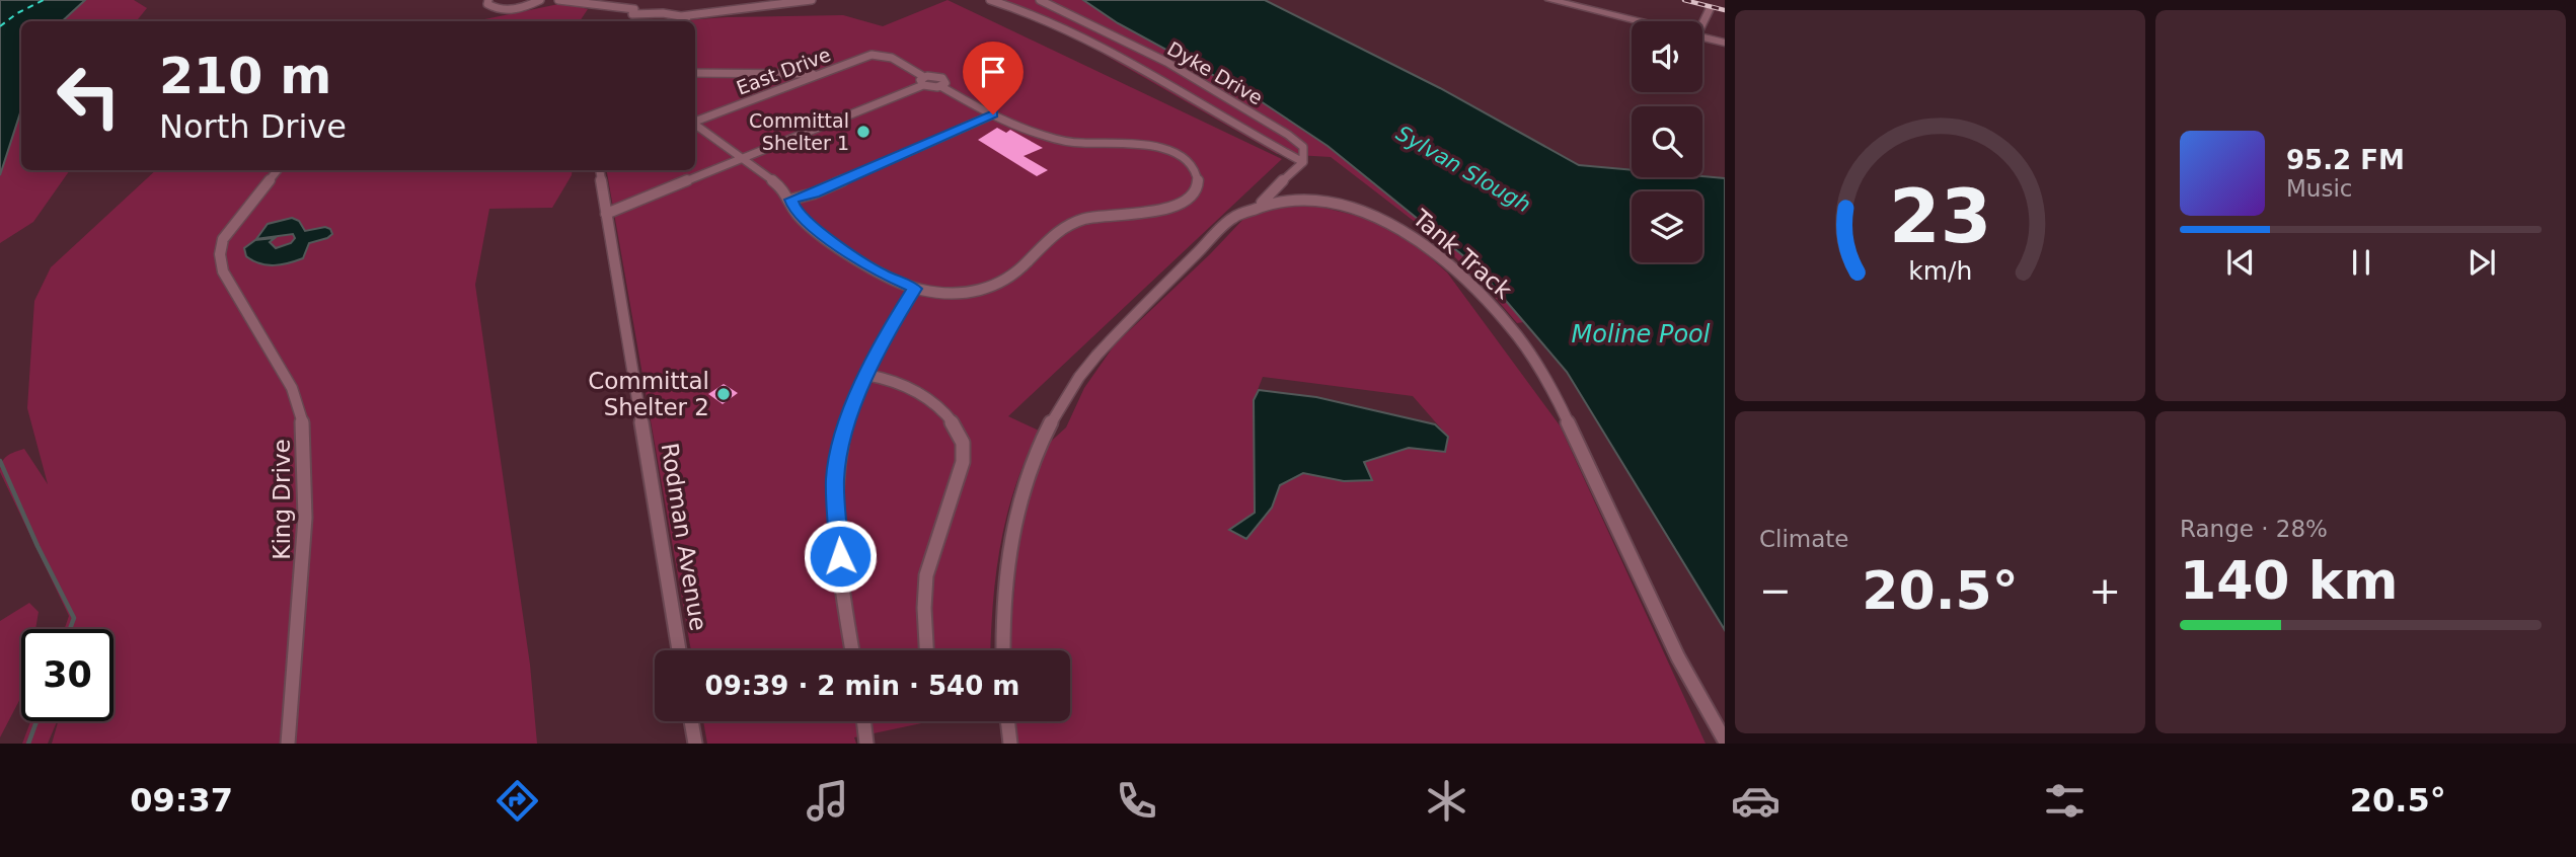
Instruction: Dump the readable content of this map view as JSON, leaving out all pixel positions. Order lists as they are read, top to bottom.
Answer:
{
  "streets": {
    "street": [
      "East Drive",
      "Dyke Drive",
      "Tank Track",
      "King Drive",
      "Rodman Avenue"
    ]
  },
  "water": ["Sylvan Slough", "Moline Pool"],
  "places": ["Committal Shelter 1", "Committal Shelter 2"],
  "page": {
    "turn": ["210 m", "North Drive"],
    "song": ["95.2 FM", "Music"],
    "tile": [
      "Climate",
      ["Range · 28%", "140 km"]
    ],
    "heat": ["−", "20.5°", "+"],
    "limit": "30",
    "trip": "09:39 · 2 min · 540 m",
    "tabs": ["09:37", "20.5°"],
    "gauge": ["23", "km/h"]
  }
}
